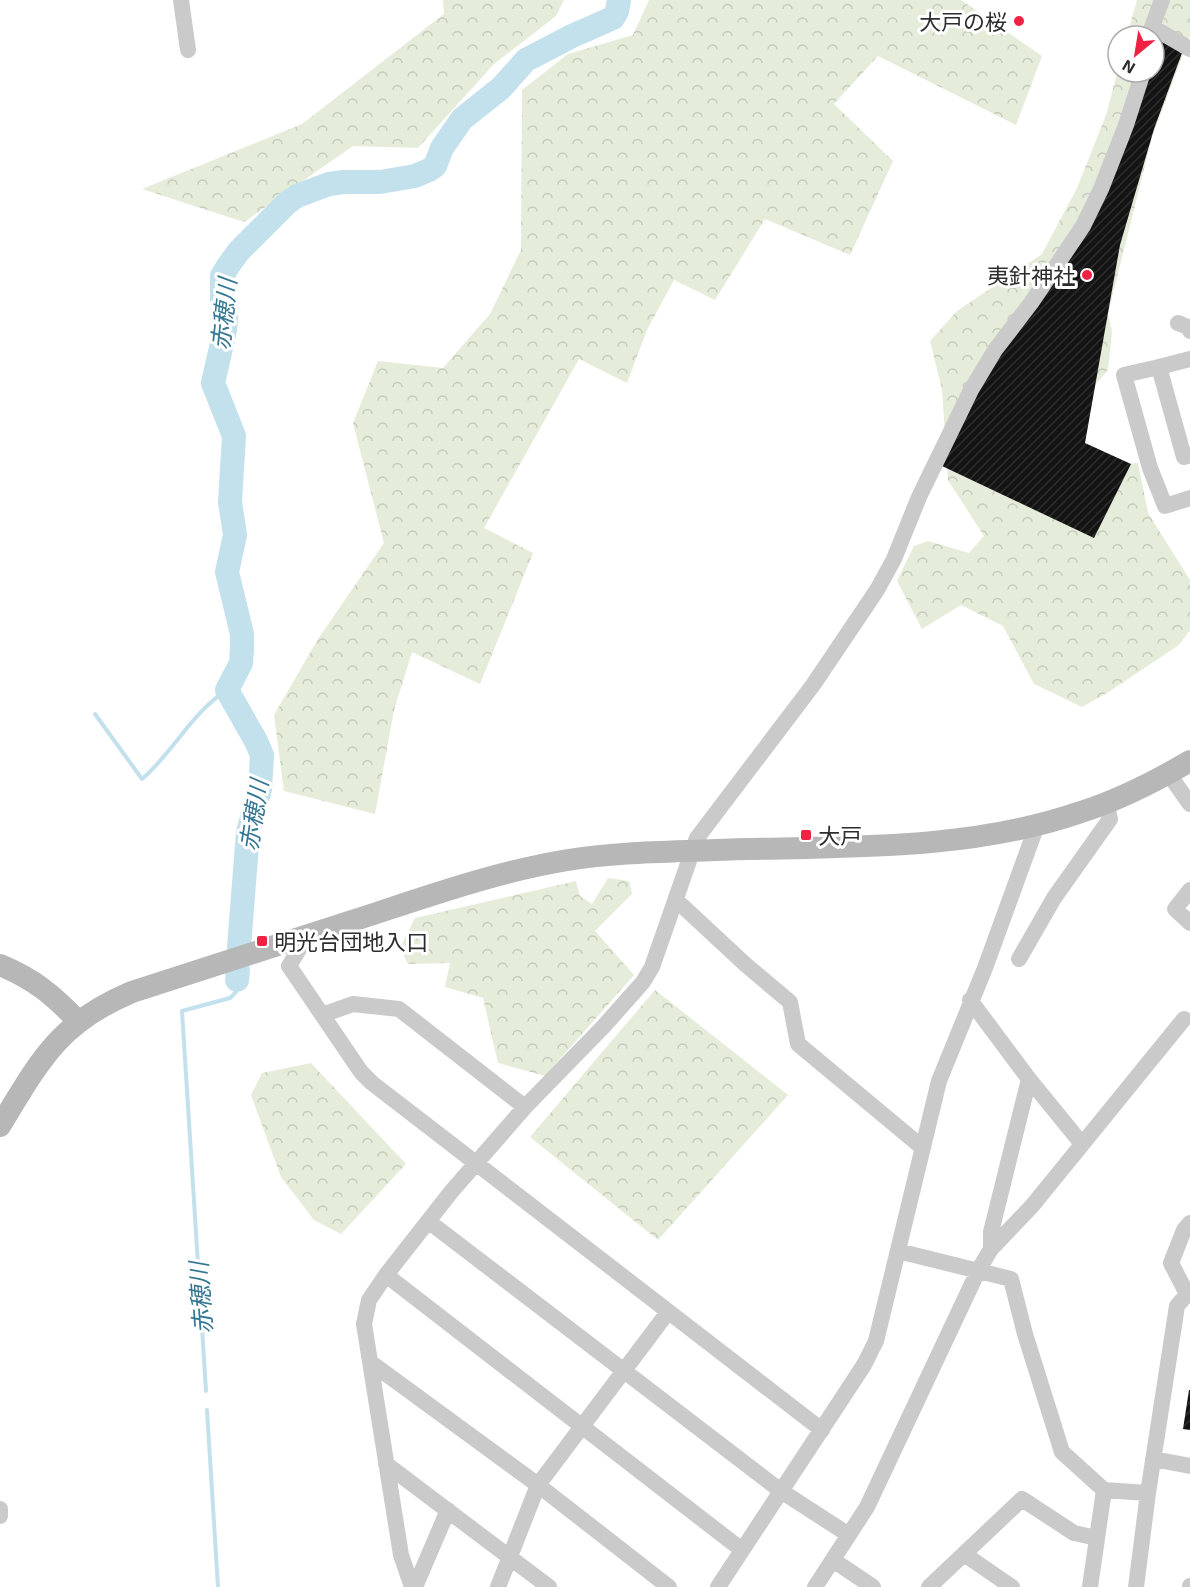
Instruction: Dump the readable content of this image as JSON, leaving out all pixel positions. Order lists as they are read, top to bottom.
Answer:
{
  "water": ["赤穂川"],
  "places": {
    "other": ["大戸の桜", "夷針神社"],
    "transit": ["大戸", "明光台団地入口"]
  },
  "north": "bottom left"
}
